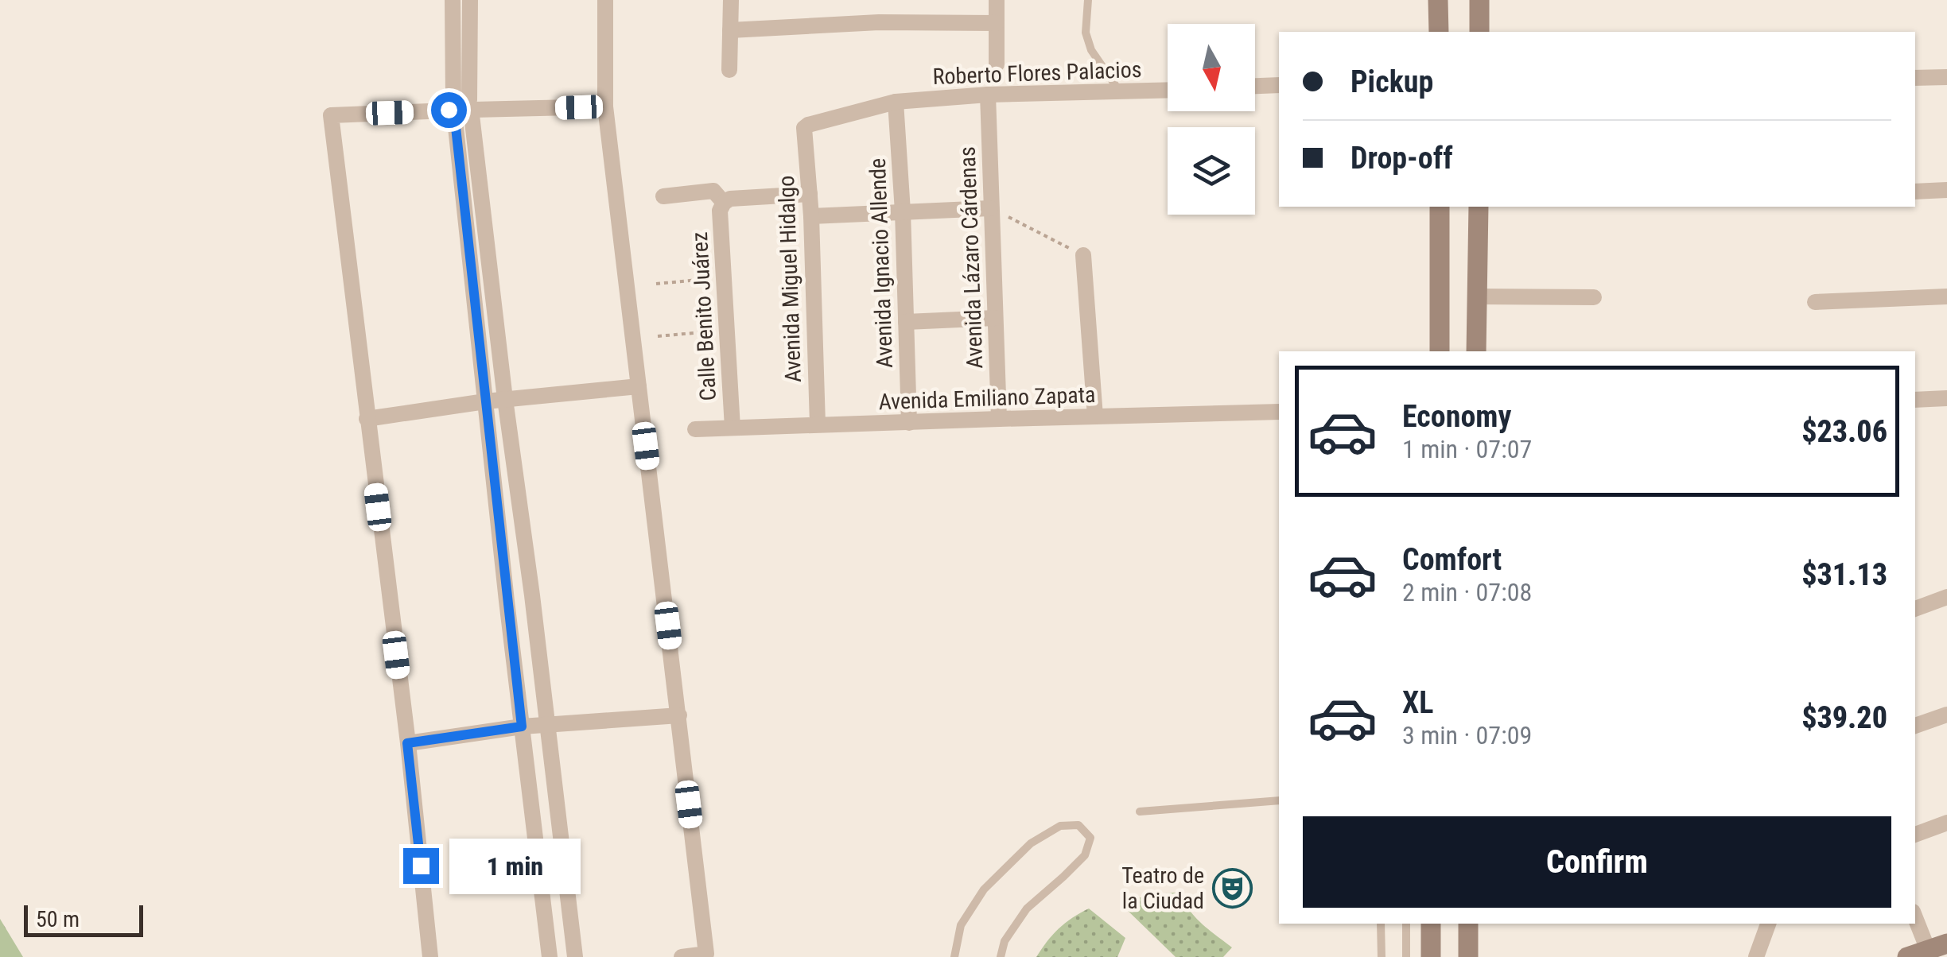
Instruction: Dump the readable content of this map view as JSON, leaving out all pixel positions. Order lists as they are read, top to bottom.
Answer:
{
  "streets": {
    "street": [
      "Roberto Flores Palacios",
      "Avenida Lázaro Cárdenas",
      "Avenida Ignacio Allende",
      "Avenida Miguel Hidalgo",
      "Calle Benito Juárez",
      "Avenida Emiliano Zapata"
    ]
  },
  "crossings": [
    ["Roberto Flores Palacios", "Avenida Lázaro Cárdenas"],
    ["Roberto Flores Palacios", "Avenida Ignacio Allende"],
    ["Roberto Flores Palacios", "Avenida Miguel Hidalgo"],
    ["Avenida Lázaro Cárdenas", "Avenida Emiliano Zapata"],
    ["Avenida Ignacio Allende", "Avenida Miguel Hidalgo"],
    ["Avenida Ignacio Allende", "Avenida Emiliano Zapata"],
    ["Avenida Miguel Hidalgo", "Avenida Emiliano Zapata"],
    ["Calle Benito Juárez", "Avenida Emiliano Zapata"]
  ],
  "places": {
    "theatre": ["Teatro de la Ciudad"]
  },
  "scale_bar": "50 m",
  "north": "bottom",
  "page": {
    "banner": ["Pickup", "Drop-off"],
    "list": [
      {
        "name": "Economy",
        "note": "1 min · 07:07",
        "value": "$23.06"
      },
      {
        "name": "Comfort",
        "note": "2 min · 07:08",
        "value": "$31.13"
      },
      {
        "name": "XL",
        "note": "3 min · 07:09",
        "value": "$39.20"
      }
    ],
    "buttons": "Confirm",
    "bubble": "1 min",
    "scale": "50 m"
  }
}
